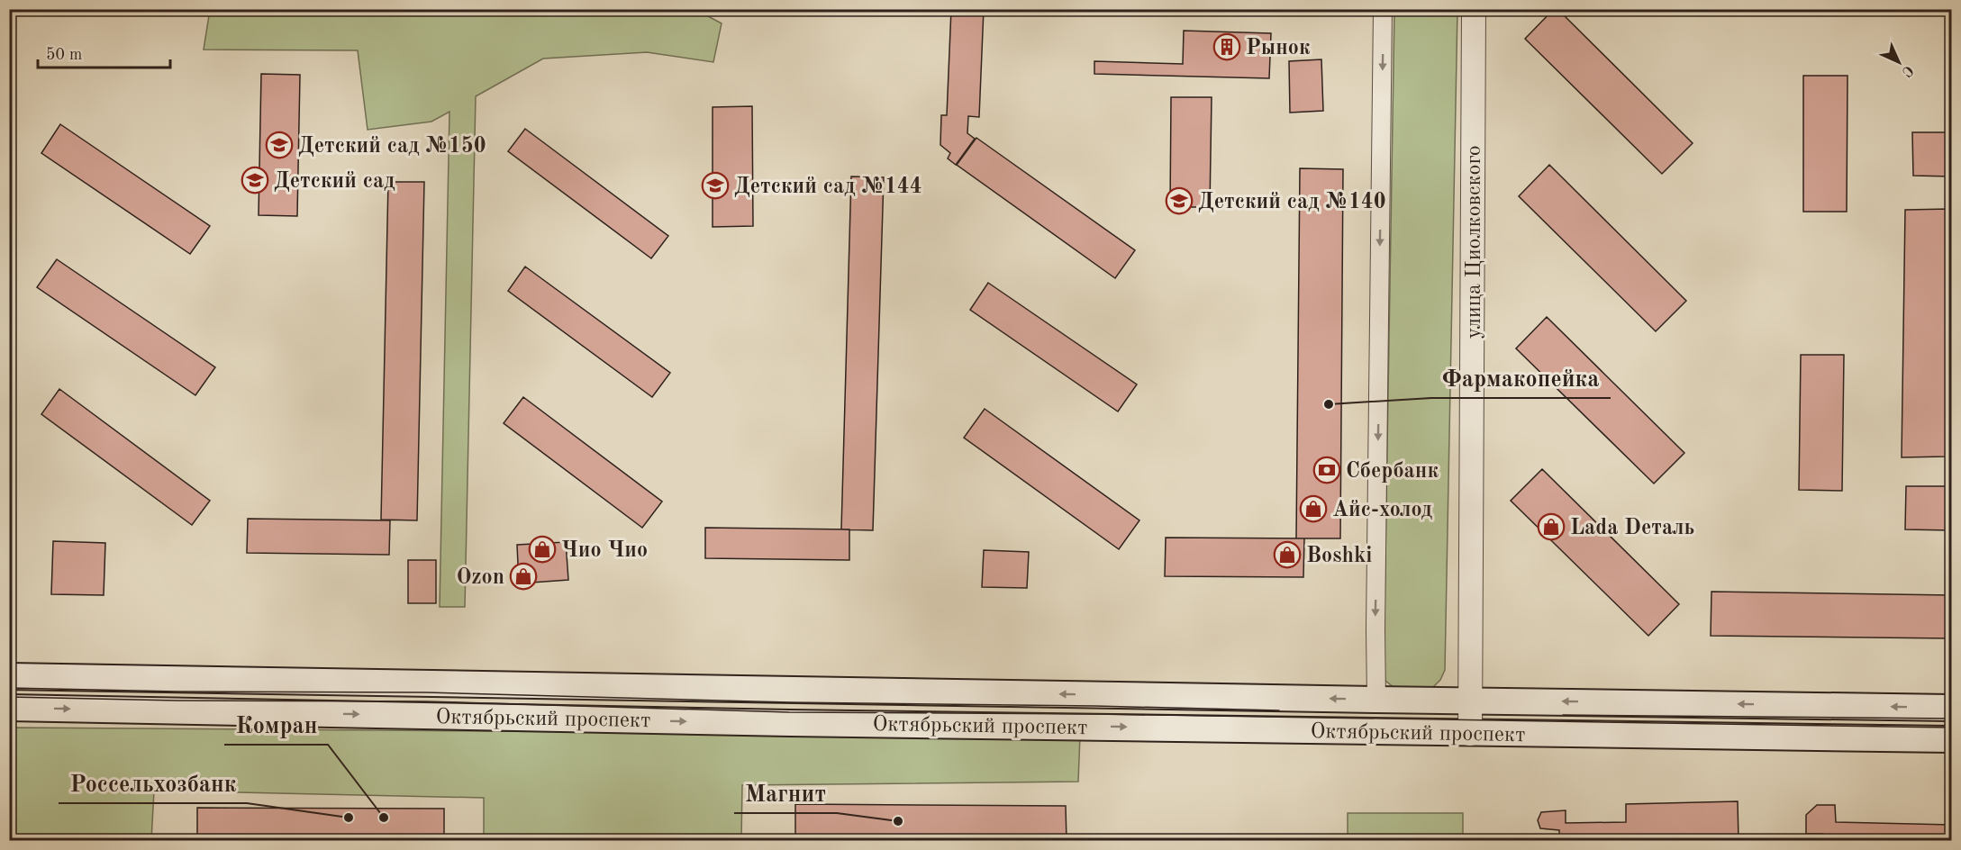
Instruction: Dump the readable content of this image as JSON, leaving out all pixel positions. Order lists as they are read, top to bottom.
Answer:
{
  "streets": {
    "main road": ["Октябрьский проспект"],
    "street": ["улица Циолковского"]
  },
  "crossings": [
    ["улица Циолковского", "Октябрьский проспект"]
  ],
  "places": {
    "building": ["Рынок"],
    "school or university": [
      "Детский сад №150",
      "Детский сад",
      "Детский сад №144",
      "Детский сад №140"
    ],
    "other": [
      "Фармакопейка",
      "Россельхозбанк",
      "Комран",
      "Магнит"
    ],
    "bank": ["Сбербанк"],
    "shop": [
      "Айс-холод",
      "Lada Dеталь",
      "Чио Чио",
      "Boshki",
      "Ozon"
    ]
  },
  "scale_bar": "50 m",
  "north": "bottom right"
}
